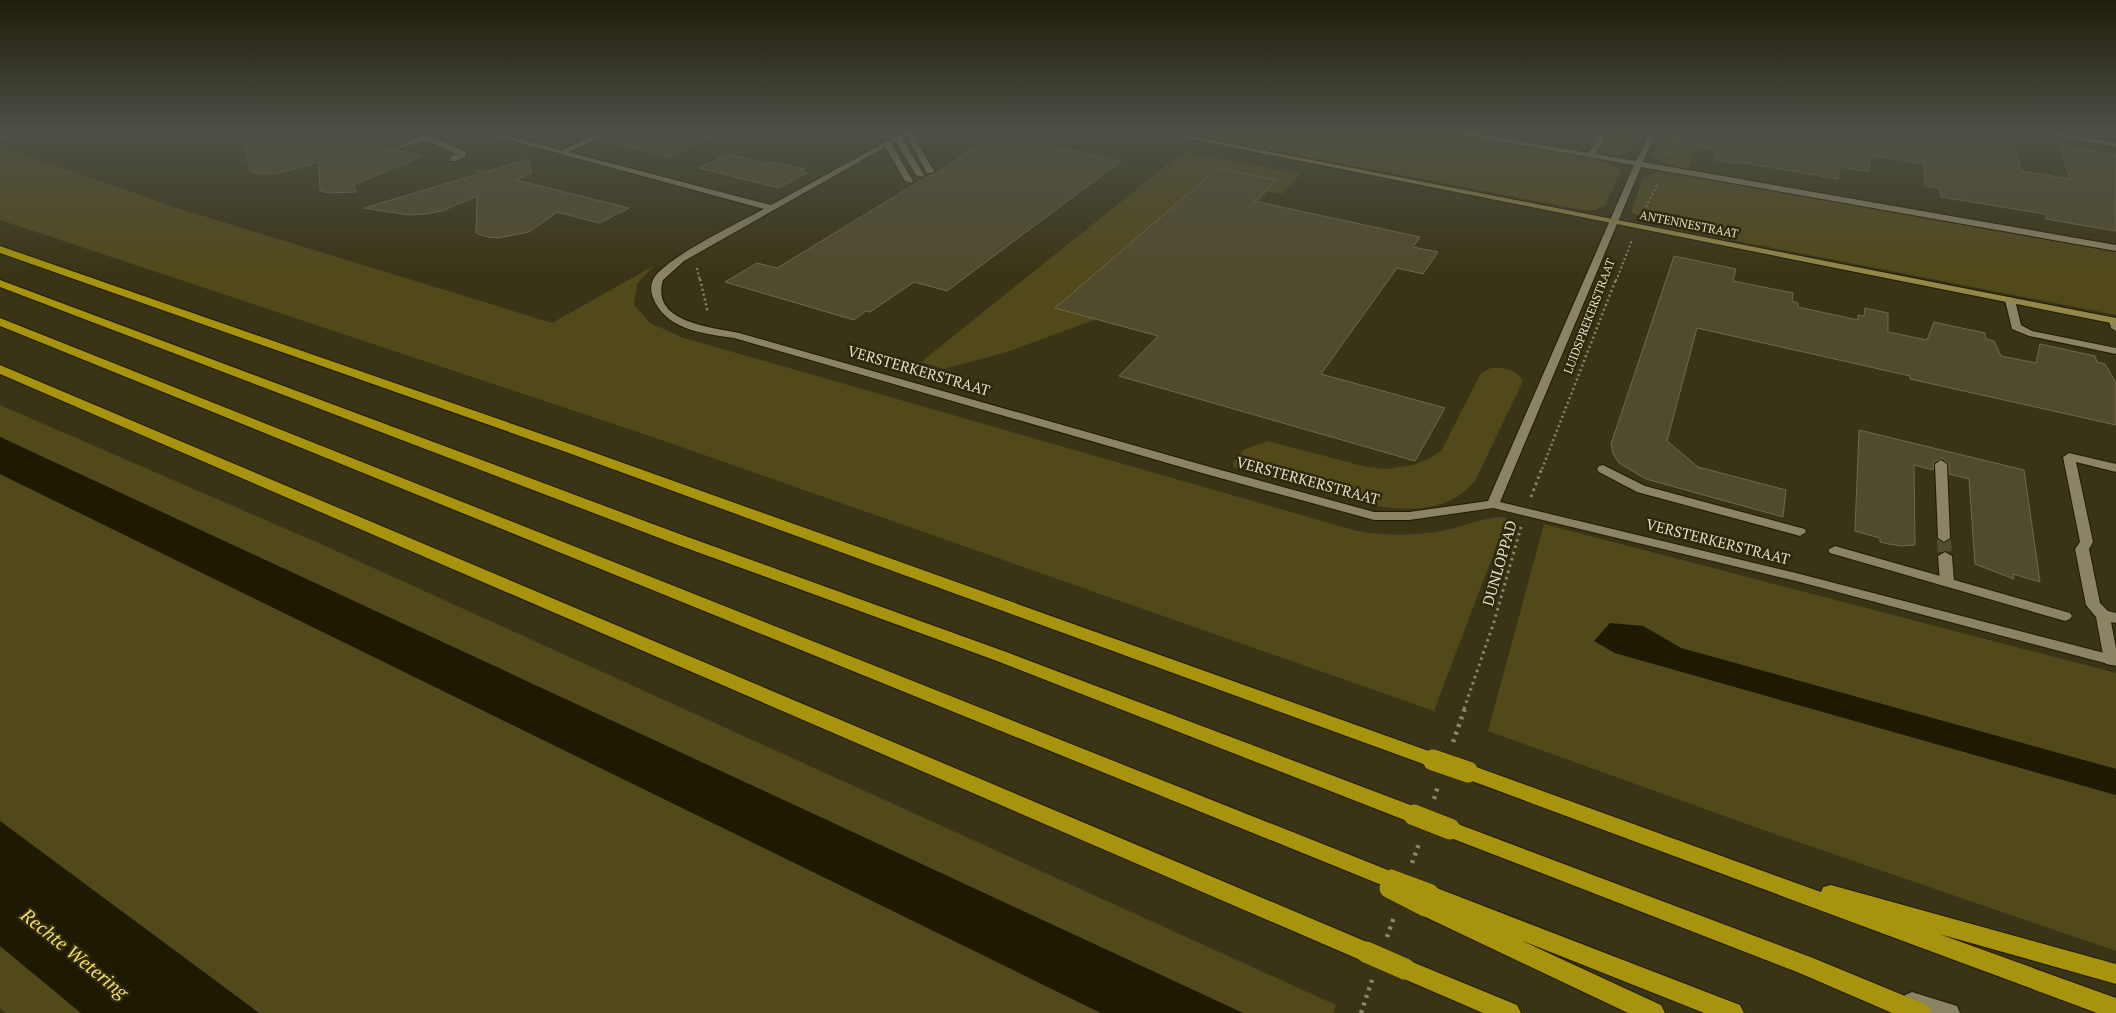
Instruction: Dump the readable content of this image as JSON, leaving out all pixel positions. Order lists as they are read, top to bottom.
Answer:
{
  "streets": {
    "street": ["ANTENNESTRAAT", "LUIDSPREKERSTRAAT", "VERSTERKERSTRAAT"],
    "path": ["DUNLOPPAD"]
  },
  "crossings": [
    ["ANTENNESTRAAT", "LUIDSPREKERSTRAAT"],
    ["LUIDSPREKERSTRAAT", "VERSTERKERSTRAAT"],
    ["LUIDSPREKERSTRAAT", "DUNLOPPAD"],
    ["VERSTERKERSTRAAT", "DUNLOPPAD"]
  ],
  "water": ["Rechte Wetering"]
}
